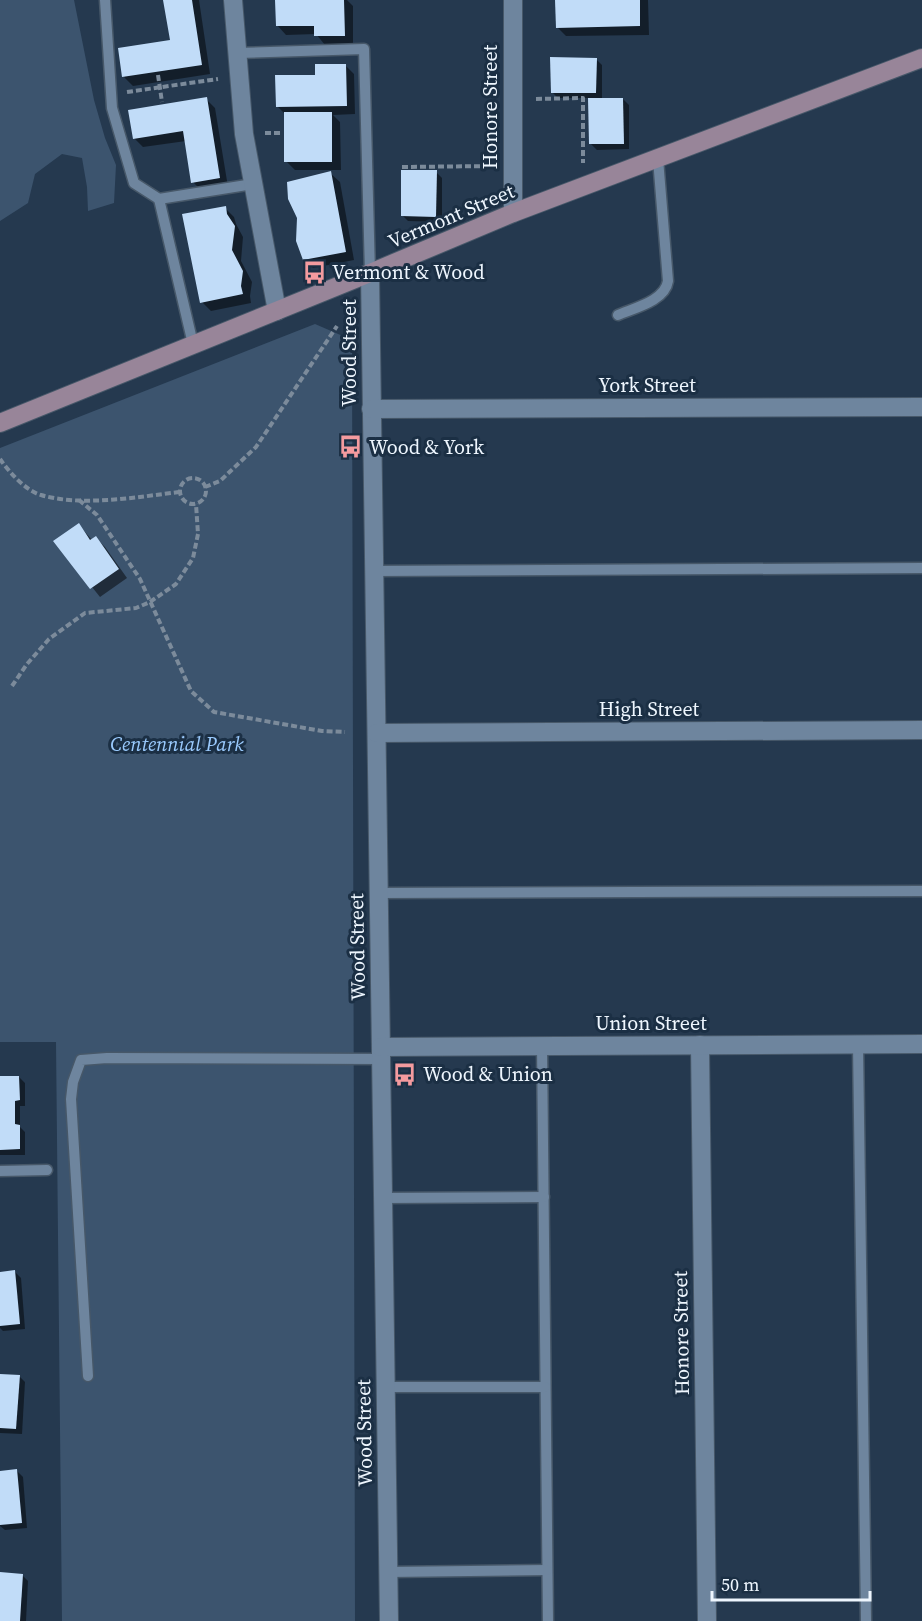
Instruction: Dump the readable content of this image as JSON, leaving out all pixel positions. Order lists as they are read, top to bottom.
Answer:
{
  "streets": {
    "street": [
      "Honore Street",
      "Vermont Street",
      "Wood Street",
      "York Street",
      "High Street",
      "Union Street"
    ]
  },
  "crossings": [
    ["Honore Street", "Vermont Street"],
    ["Honore Street", "Union Street"],
    ["Vermont Street", "Wood Street"],
    ["Wood Street", "York Street"],
    ["Wood Street", "High Street"],
    ["Wood Street", "Union Street"]
  ],
  "parks": ["Centennial Park"],
  "places": {
    "bus stop": ["Vermont & Wood", "Wood & York", "Wood & Union"]
  },
  "scale_bar": "50 m"
}
